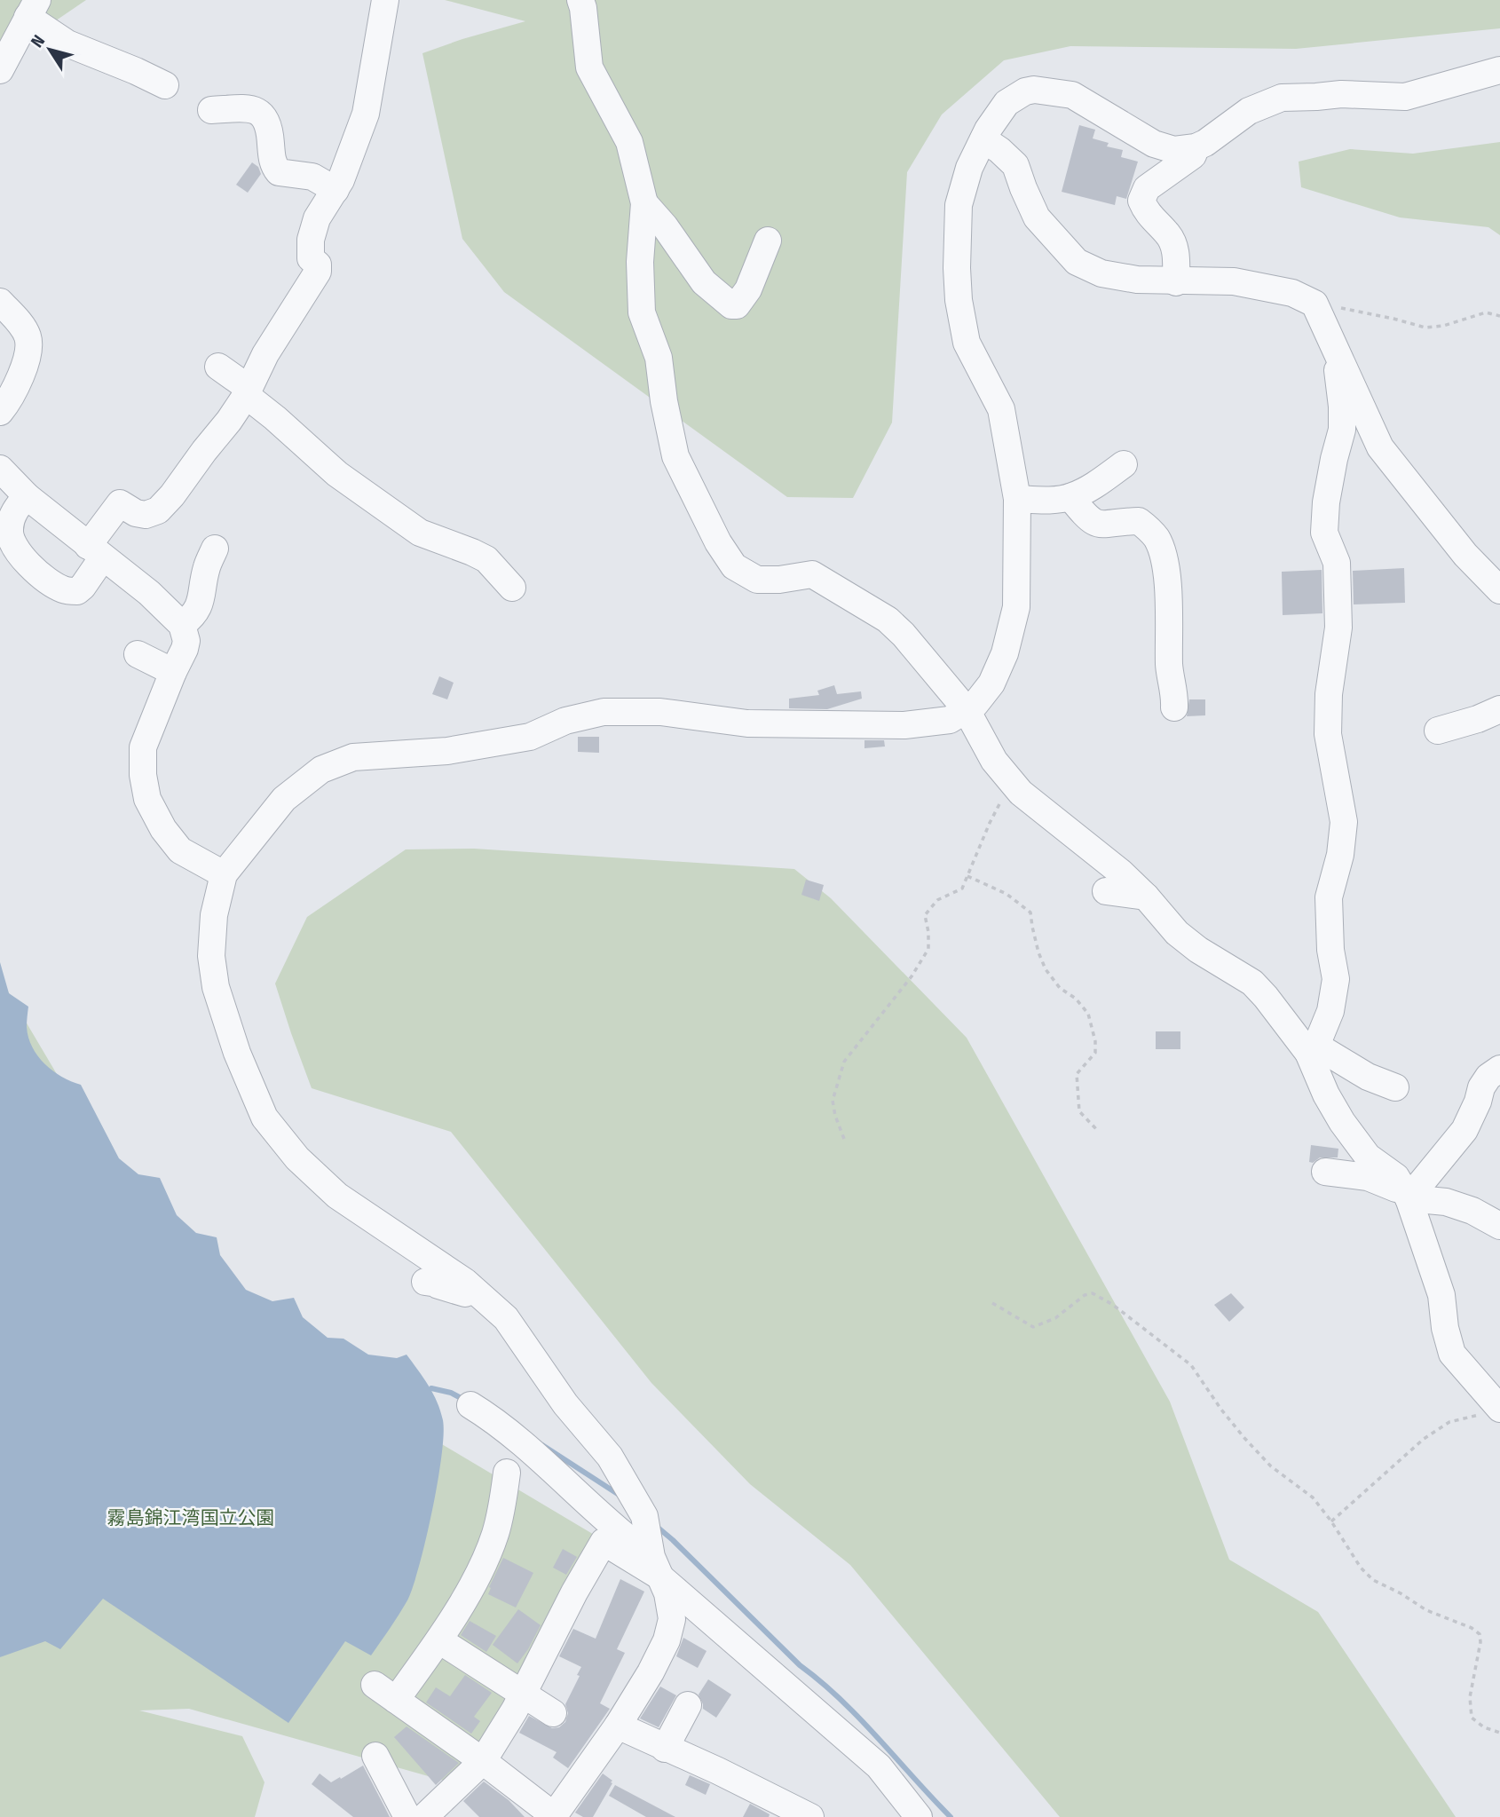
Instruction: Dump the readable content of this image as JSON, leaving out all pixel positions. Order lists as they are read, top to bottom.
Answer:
{
  "parks": ["霧島錦江湾国立公園"],
  "north": "top left"
}
